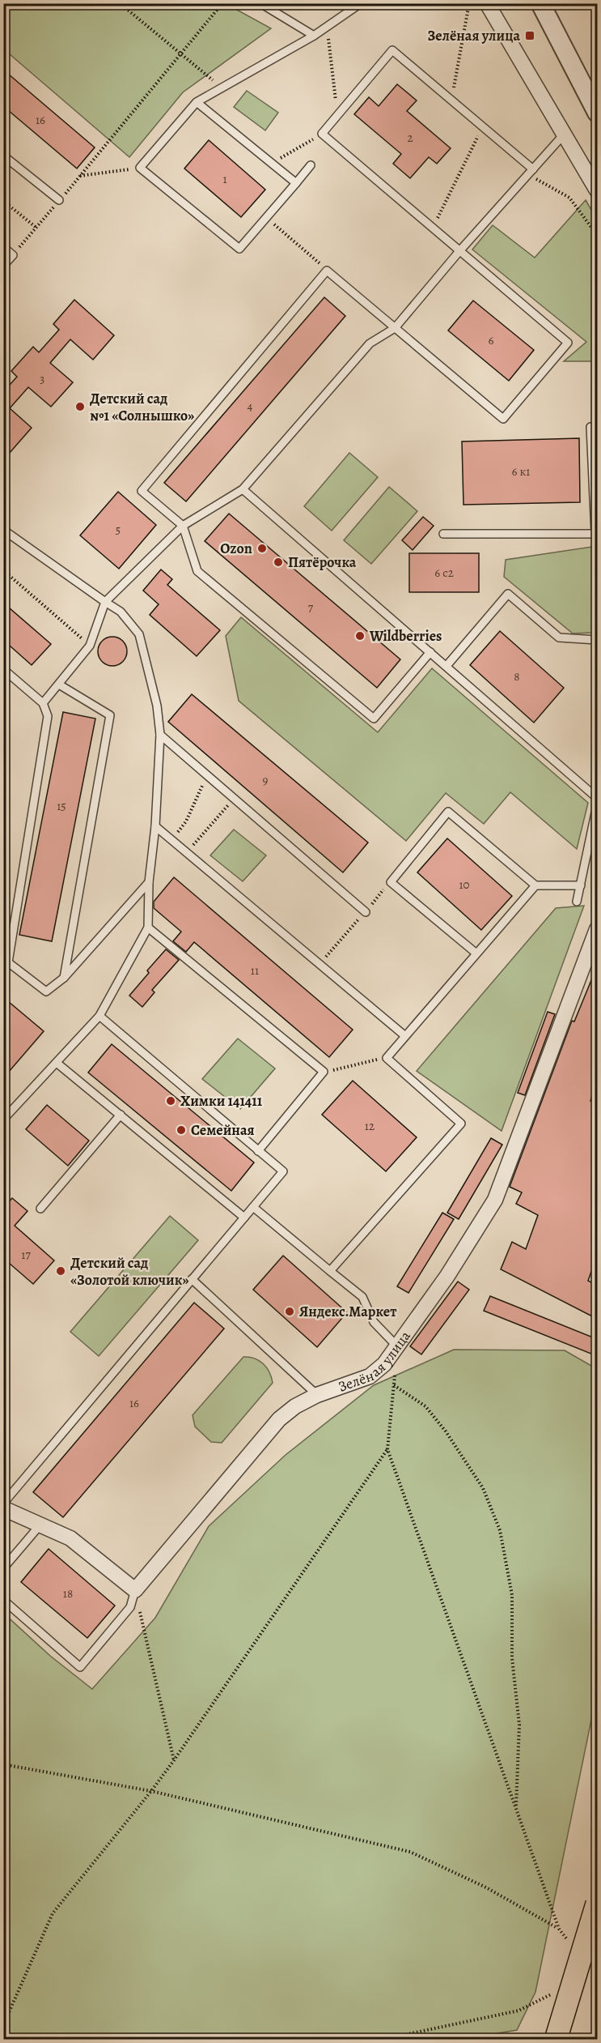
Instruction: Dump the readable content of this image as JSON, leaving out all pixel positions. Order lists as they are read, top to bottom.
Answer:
{
  "streets": {
    "street": ["Зелёная улица"]
  },
  "places": {
    "transit": ["Зелёная улица"],
    "other": [
      "Детский сад №1 «Солнышко»",
      "Ozon",
      "Пятёрочка",
      "Wildberries",
      "Химки 141411",
      "Семейная",
      "Детский сад «Золотой ключик»",
      "Яндекс.Маркет"
    ]
  },
  "house_numbers": [
    "16",
    "2",
    "1",
    "6",
    "3",
    "4",
    "6 к1",
    "5",
    "6 с2",
    "7",
    "8",
    "9",
    "15",
    "10",
    "11",
    "12",
    "17",
    "16",
    "18"
  ]
}
